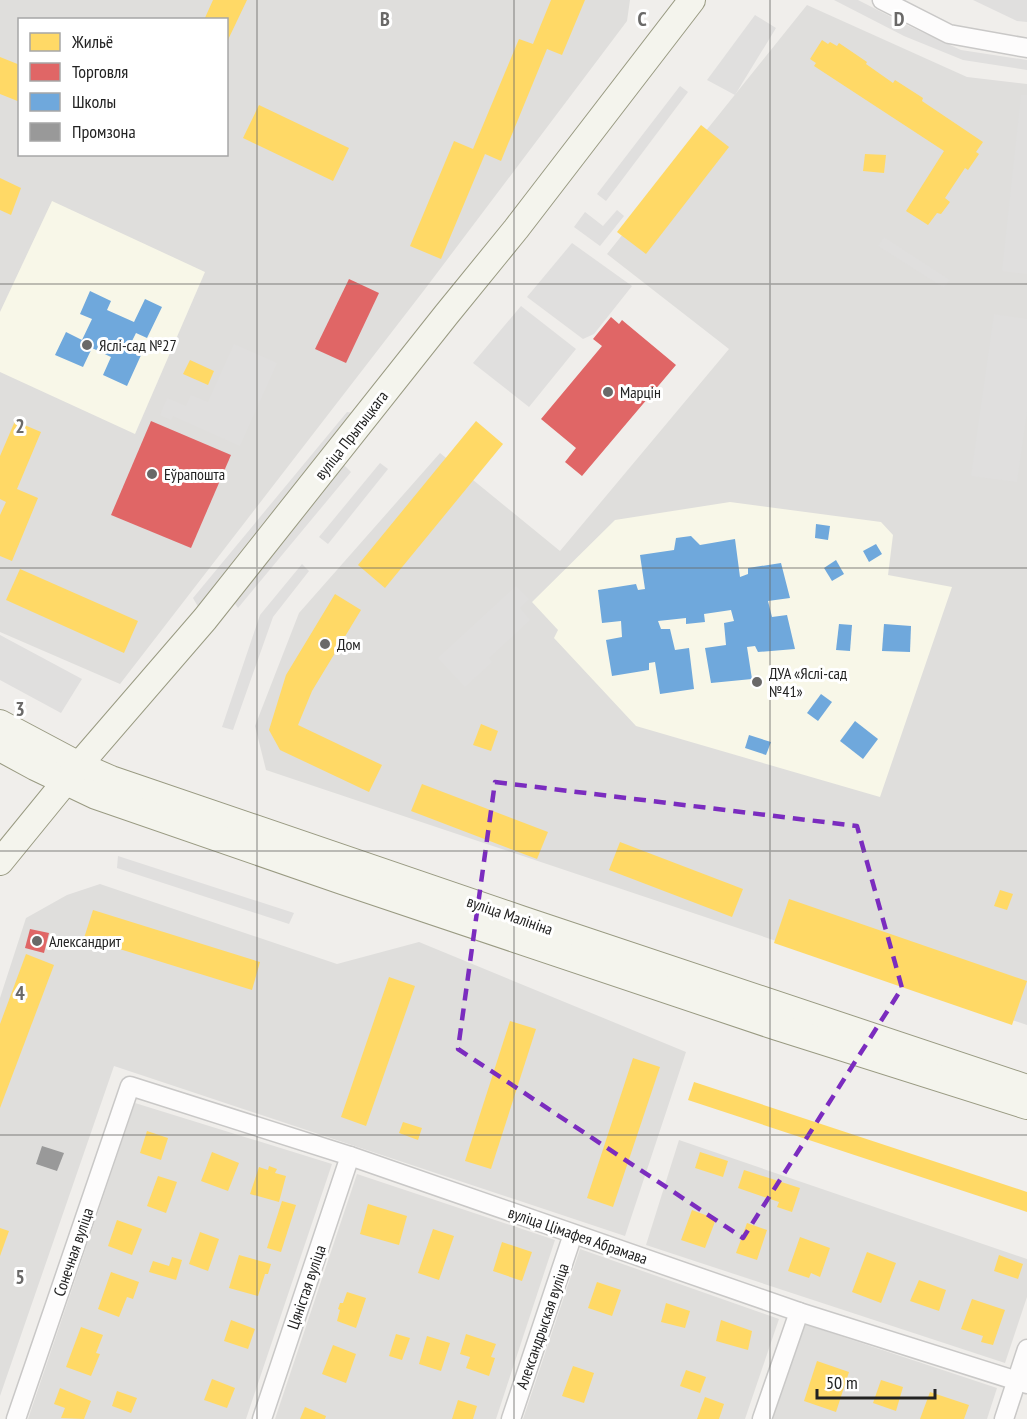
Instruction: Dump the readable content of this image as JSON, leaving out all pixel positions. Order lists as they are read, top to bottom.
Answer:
{
  "streets": {
    "main road": ["вуліца Прытыцкага", "вуліца Малініна"],
    "street": [
      "вуліца Цімафея Абрамава",
      "Сонечная вуліца",
      "Цяністая вуліца",
      "Александрыская вуліца"
    ]
  },
  "crossings": [
    ["вуліца Прытыцкага", "вуліца Малініна"],
    ["вуліца Цімафея Абрамава", "Сонечная вуліца"],
    ["вуліца Цімафея Абрамава", "Цяністая вуліца"],
    ["вуліца Цімафея Абрамава", "Александрыская вуліца"]
  ],
  "places": [
    "Яслі-сад №27",
    "Марцін",
    "Еўрапошта",
    "Дом",
    "ДУА «Яслі-сад №41»",
    "Александрит"
  ],
  "legend": [
    "Жильё",
    "Торговля",
    "Школы",
    "Промзона"
  ],
  "scale_bar": "50 m",
  "grid": {
    "columns": ["B", "C", "D"],
    "rows": [
      "2",
      "3",
      "4",
      "5"
    ]
  }
}
